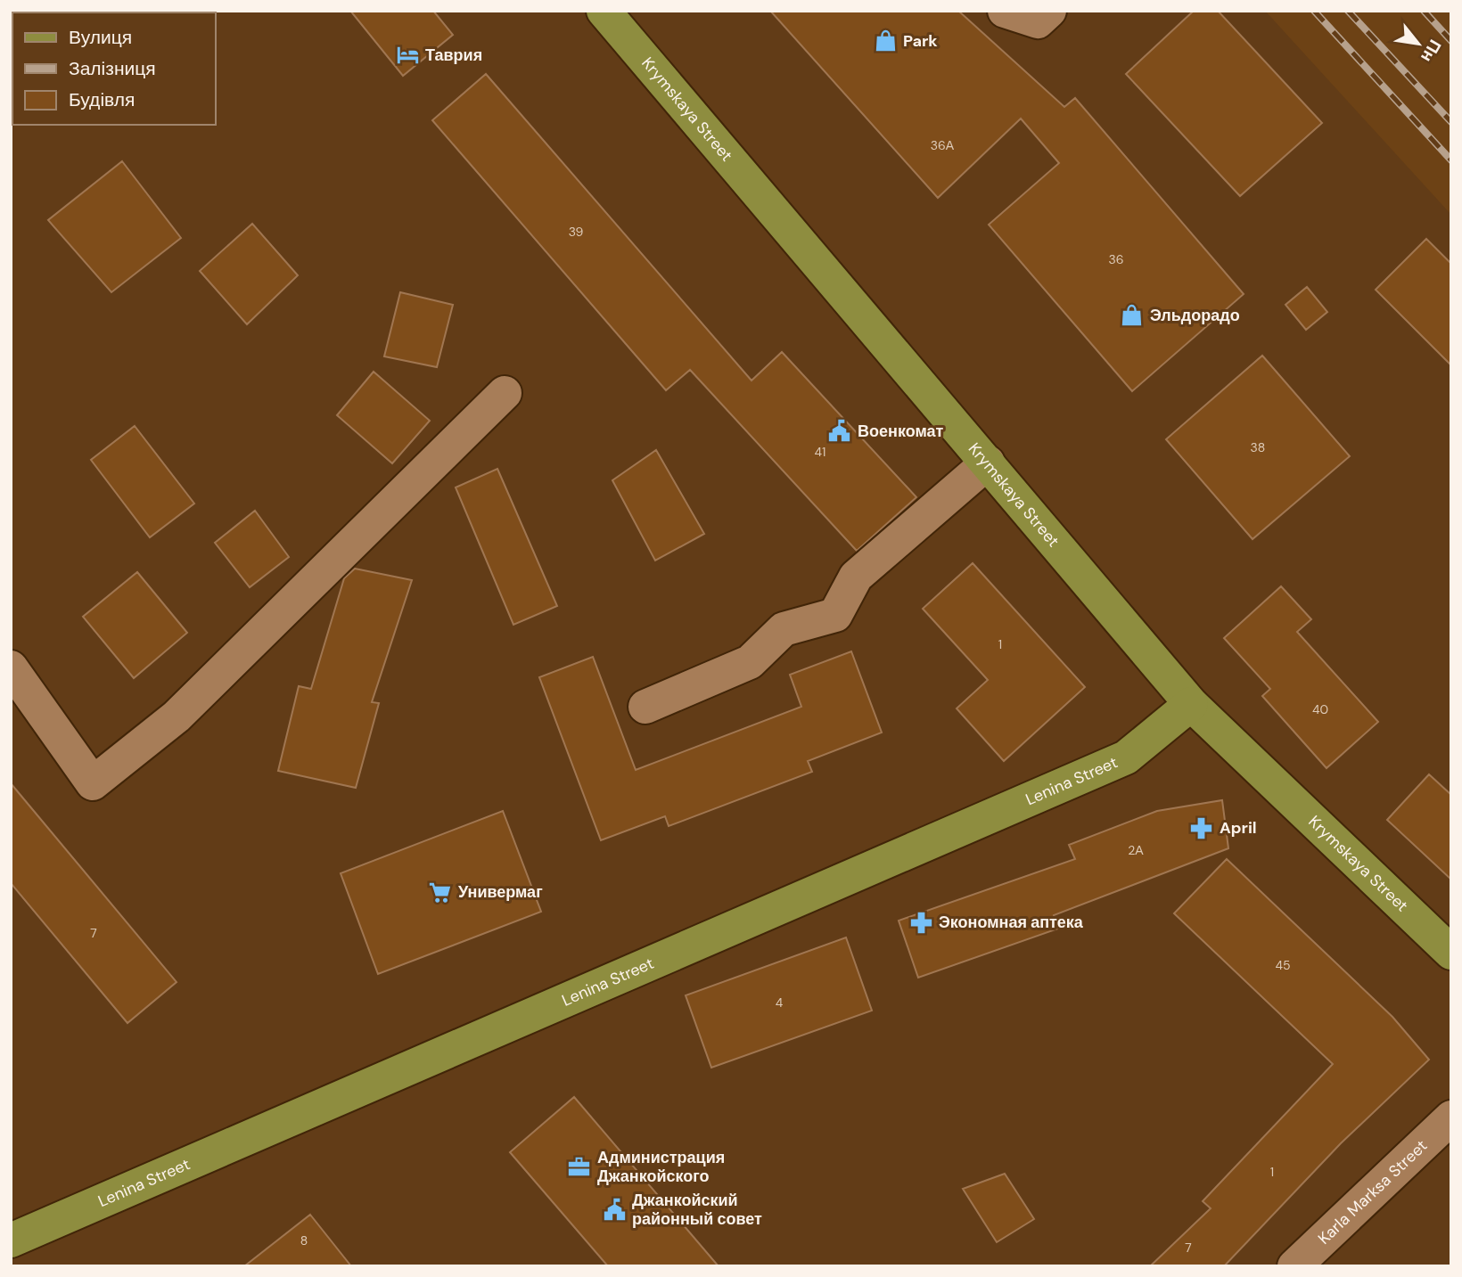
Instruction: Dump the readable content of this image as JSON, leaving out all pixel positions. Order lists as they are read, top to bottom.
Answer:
{
  "streets": {
    "main road": ["Krymskaya Street", "Lenina Street"],
    "street": ["Karla Marksa Street"]
  },
  "crossings": [
    ["Krymskaya Street", "Lenina Street"]
  ],
  "places": {
    "shop": ["Park", "Эльдорадо"],
    "hotel": ["Таврия"],
    "public building": ["Военкомат", "Джанкойский районный совет"],
    "pharmacy": ["April", "Экономная аптека"],
    "supermarket": ["Универмаг"],
    "office": ["Администрация Джанкойского"]
  },
  "house_numbers": [
    "36А",
    "39",
    "36",
    "38",
    "41",
    "1",
    "40",
    "2А",
    "7",
    "45",
    "4",
    "1",
    "8",
    "7"
  ],
  "legend": ["Вулиця", "Залізниця", "Будівля"],
  "north": "bottom right"
}
